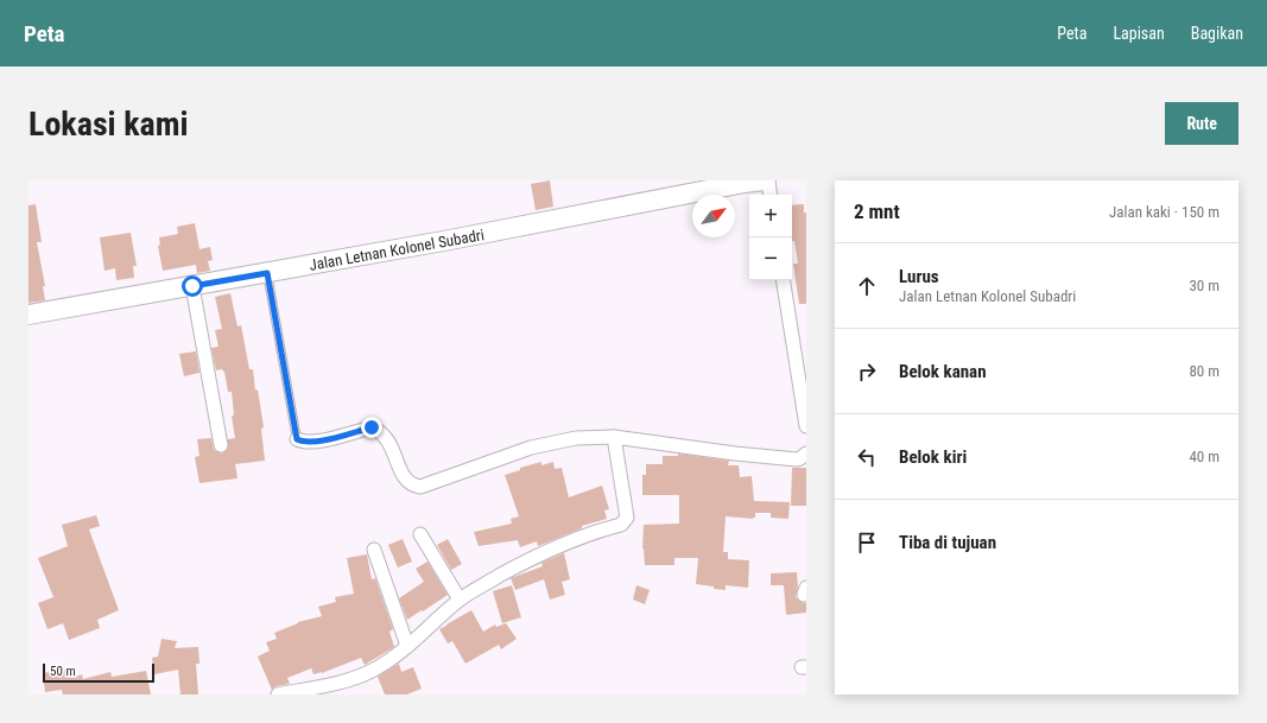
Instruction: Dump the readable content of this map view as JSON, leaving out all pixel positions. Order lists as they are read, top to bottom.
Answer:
{
  "streets": {
    "main road": ["Jalan Letnan Kolonel Subadri"]
  },
  "scale_bar": "50 m",
  "north": "top right",
  "page": {
    "header": "Peta",
    "nav": ["Peta", "Lapisan", "Bagikan"],
    "buttons": "Rute",
    "title": "Lokasi kami",
    "heading": ["2 mnt", "Jalan kaki · 150 m"],
    "map_buttons": ["+", "−"],
    "list": [
      ["Lurus", "Jalan Letnan Kolonel Subadri", "30 m"],
      ["Belok kanan", "80 m"],
      ["Belok kiri", "40 m"],
      "Tiba di tujuan"
    ],
    "scale": "50 m"
  }
}
